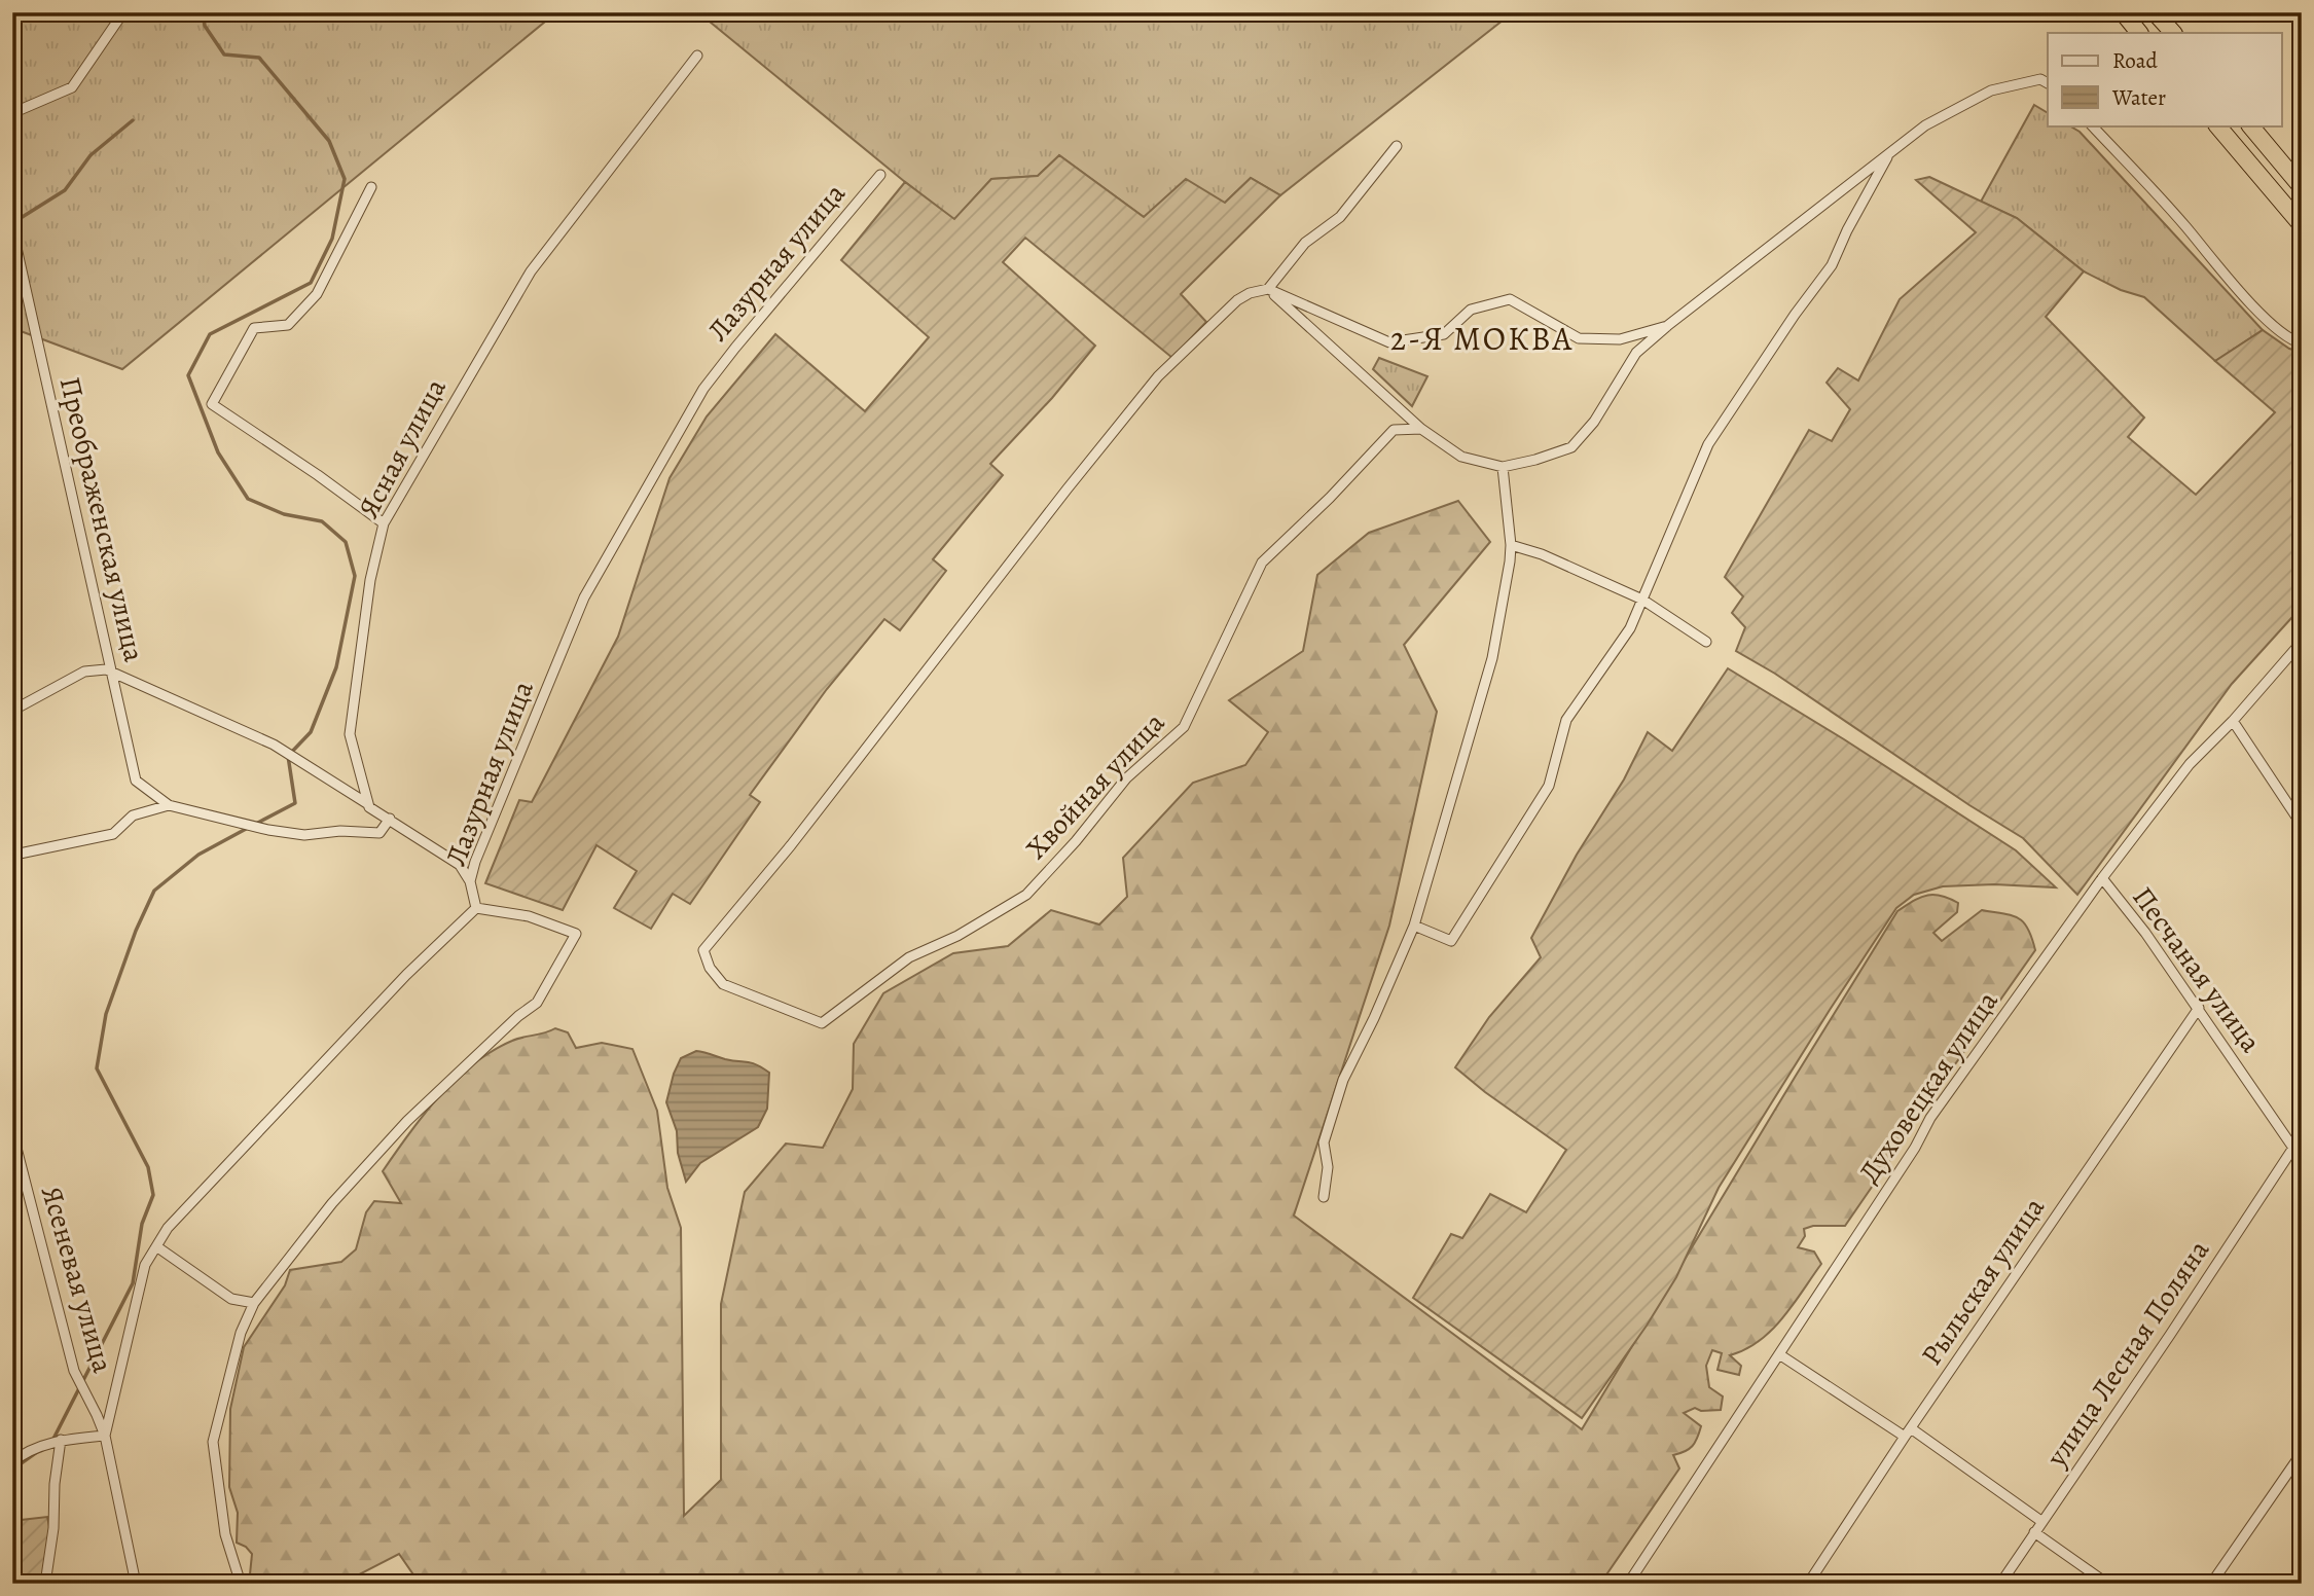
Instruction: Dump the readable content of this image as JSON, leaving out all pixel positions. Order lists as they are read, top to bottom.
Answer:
{
  "streets": {
    "street": [
      "Лазурная улица",
      "Ясная улица",
      "Преображенская улица",
      "Хвойная улица",
      "Песчаная улица",
      "Духовецкая улица",
      "Ясеневая улица",
      "Рыльская улица",
      "улица Лесная Поляна"
    ]
  },
  "crossings": [
    ["Лазурная улица", "Ясеневая улица"],
    ["Песчаная улица", "Духовецкая улица"],
    ["Песчаная улица", "Рыльская улица"],
    ["Песчаная улица", "улица Лесная Поляна"]
  ],
  "districts": ["2-Я МОКВА"],
  "legend": ["Road", "Water"]
}
